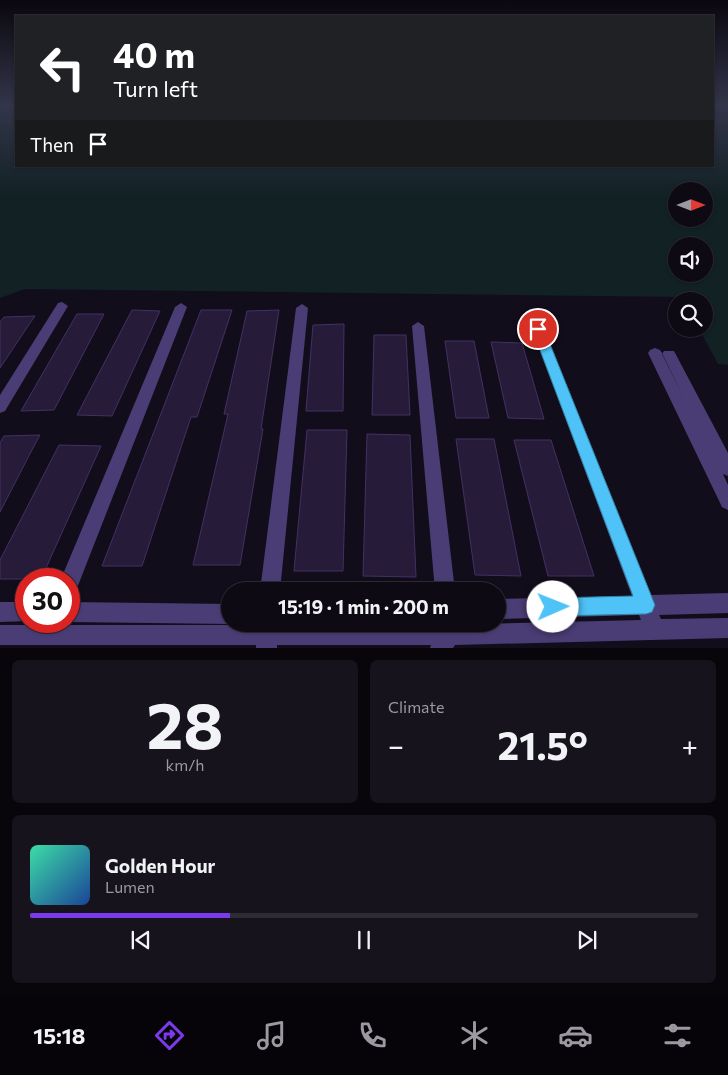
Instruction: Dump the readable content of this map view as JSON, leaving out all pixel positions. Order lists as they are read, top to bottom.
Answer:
{
  "north": "right",
  "page": {
    "turn": ["40 m", "Turn left"],
    "then": "Then",
    "limit": "30",
    "trip": "15:19 · 1 min · 200 m",
    "tile": [
      ["28", "km/h"],
      "Climate"
    ],
    "heat": ["−", "21.5°", "+"],
    "song": ["Golden Hour", "Lumen"],
    "tabs": "15:18"
  }
}
